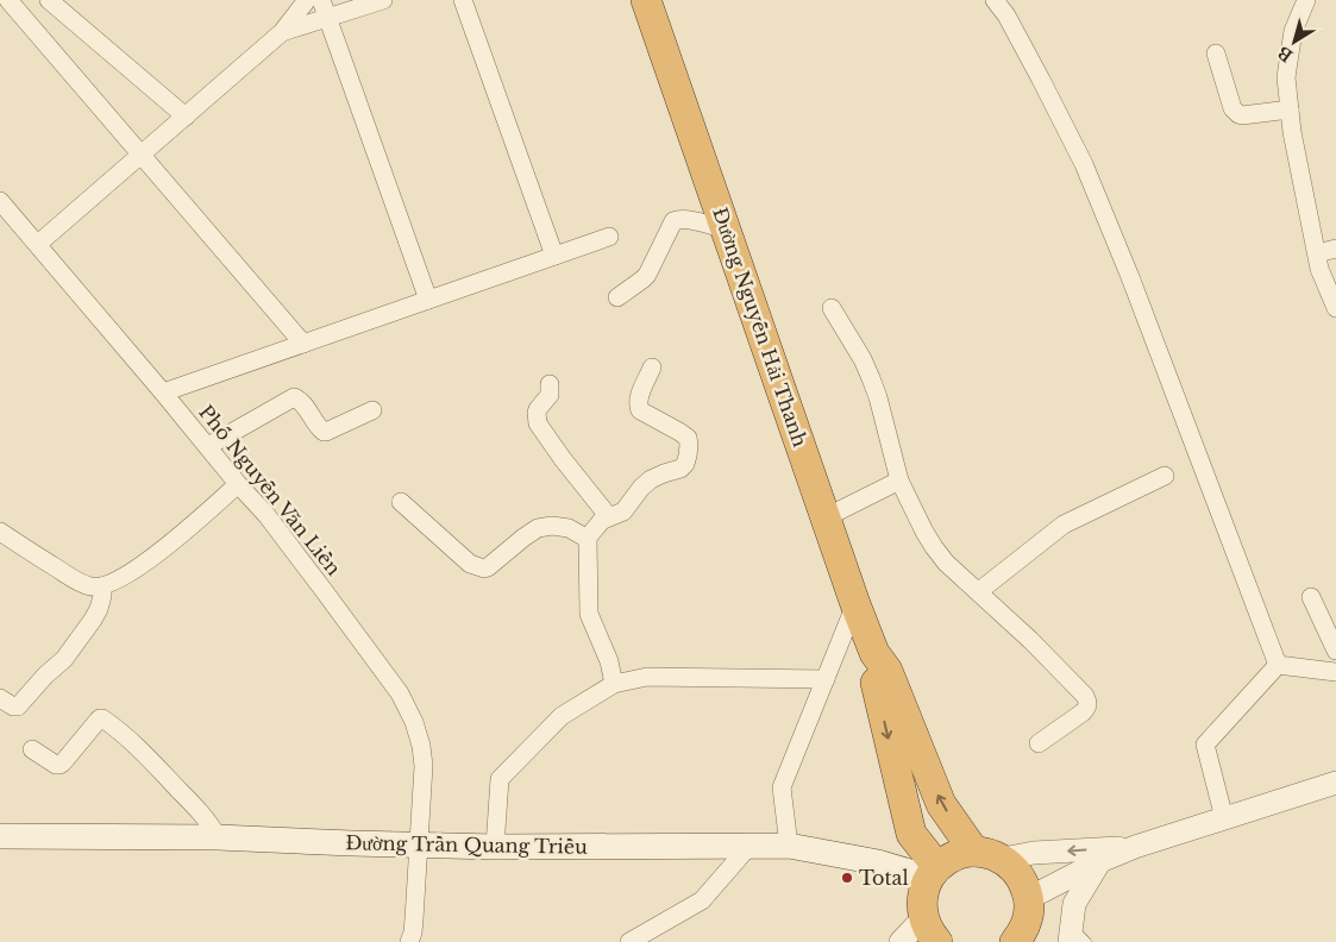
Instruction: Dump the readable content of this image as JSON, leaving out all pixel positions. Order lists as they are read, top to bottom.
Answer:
{
  "streets": {
    "highway": ["Đường Nguyễn Hải Thanh"],
    "main road": ["Đường Trần Quang Triều"],
    "street": ["Phố Nguyễn Văn Liền"]
  },
  "crossings": [
    ["Đường Nguyễn Hải Thanh", "Đường Trần Quang Triều"],
    ["Phố Nguyễn Văn Liền", "Đường Trần Quang Triều"]
  ],
  "places": ["Total"],
  "north": "bottom left"
}
